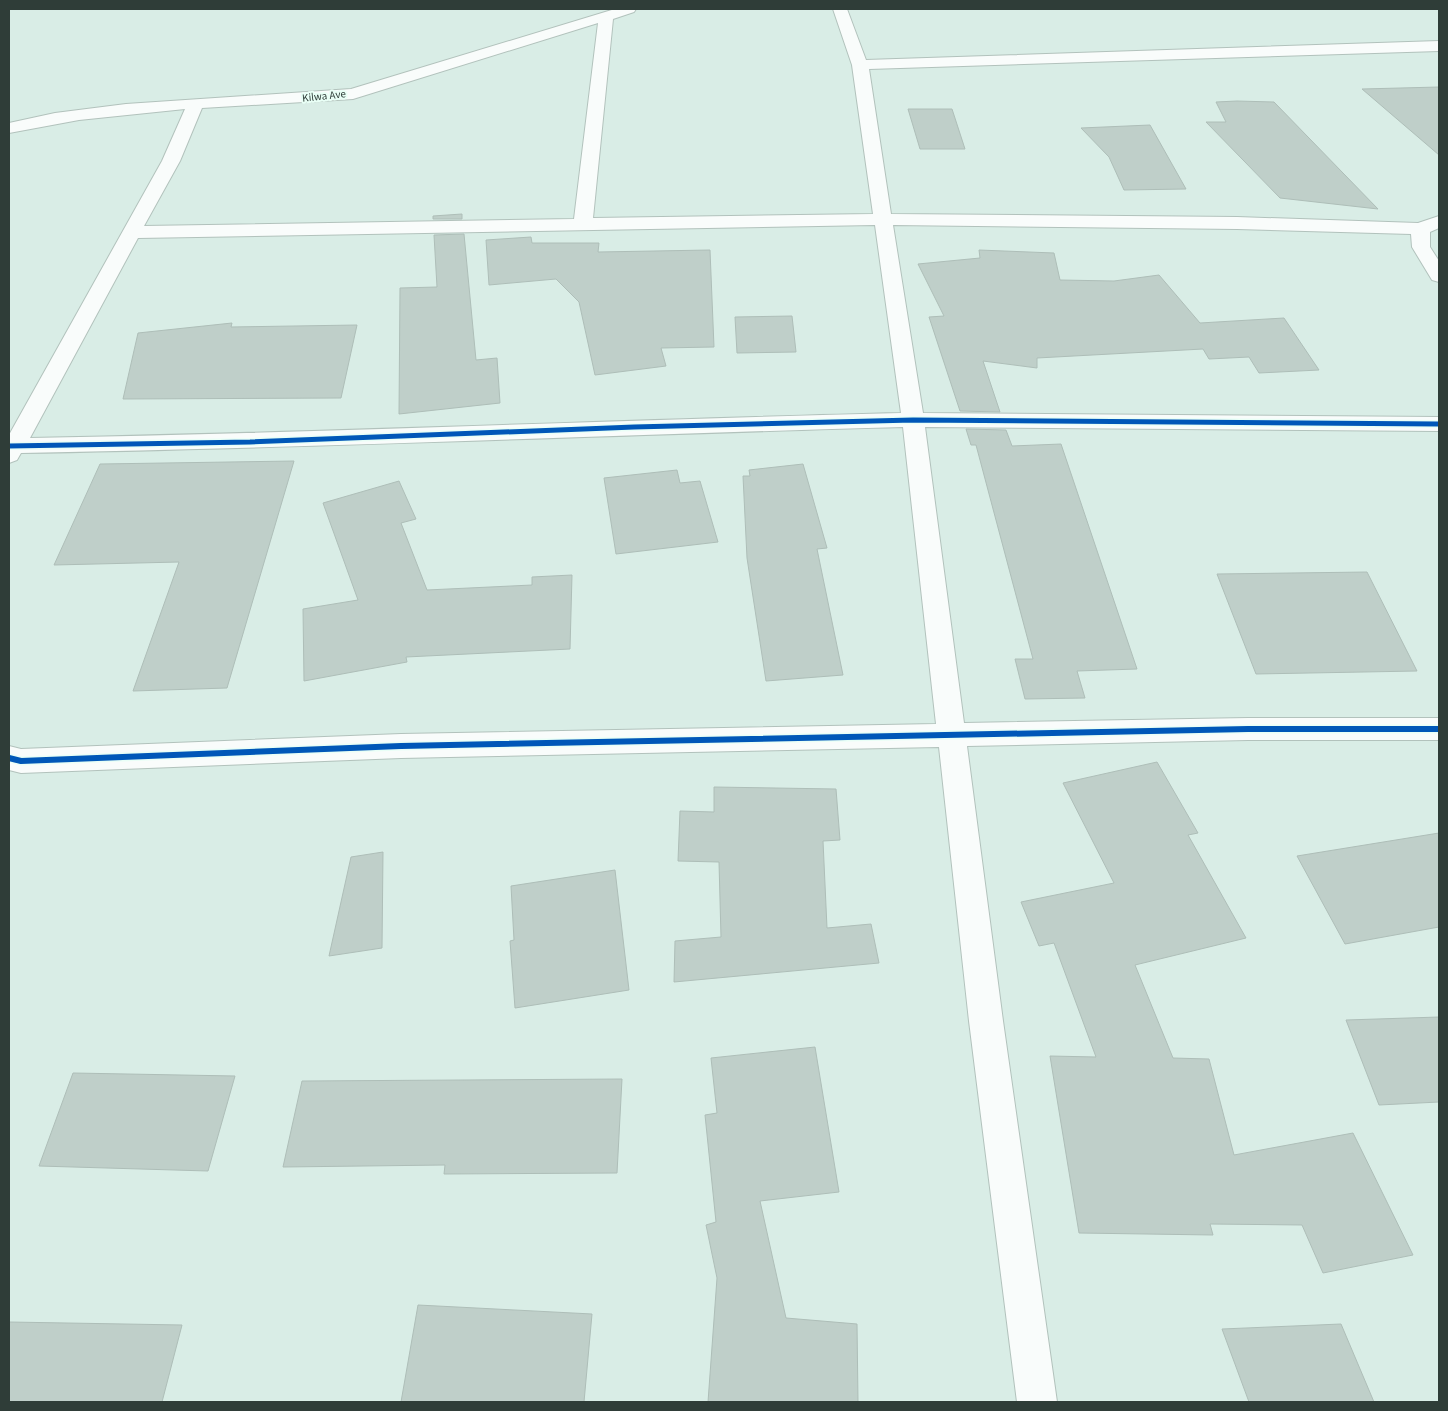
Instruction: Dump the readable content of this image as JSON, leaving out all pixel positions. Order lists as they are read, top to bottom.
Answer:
{
  "streets": {
    "street": ["Kilwa Ave"]
  }
}
